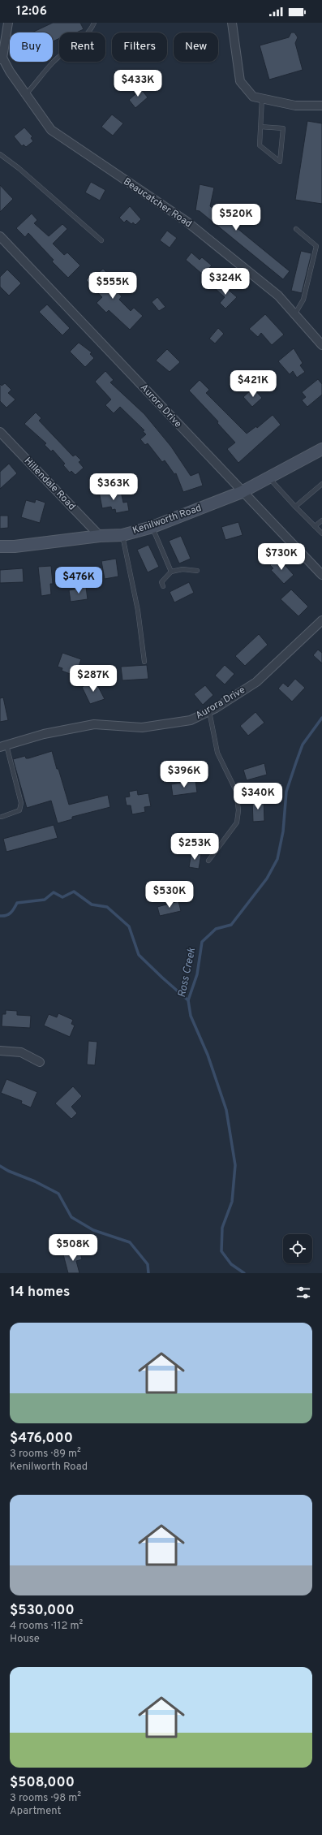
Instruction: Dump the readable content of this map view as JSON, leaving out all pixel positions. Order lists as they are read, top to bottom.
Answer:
{
  "streets": {
    "street": [
      "Beaucatcher Road",
      "Aurora Drive",
      "Hillendale Road",
      "Kenilworth Road"
    ]
  },
  "crossings": [
    ["Aurora Drive", "Kenilworth Road"],
    ["Hillendale Road", "Kenilworth Road"]
  ],
  "water": ["Ross Creek"],
  "page": {
    "status": "12:06",
    "chip": [
      "Buy",
      "Rent",
      "Filters",
      "New"
    ],
    "price": [
      "$433K",
      "$520K",
      "$324K",
      "$555K",
      "$421K",
      "$363K",
      "$730K",
      "$476K",
      "$287K",
      "$396K",
      "$340K",
      "$253K",
      "$530K",
      "$508K"
    ],
    "heading": "14 homes",
    "list": [
      {
        "name": "$476,000",
        "note": "3 rooms · 89 m² · Kenilworth Road"
      },
      {
        "name": "$530,000",
        "note": "4 rooms · 112 m² · House"
      },
      {
        "name": "$508,000",
        "note": "3 rooms · 98 m² · Apartment"
      }
    ]
  }
}
